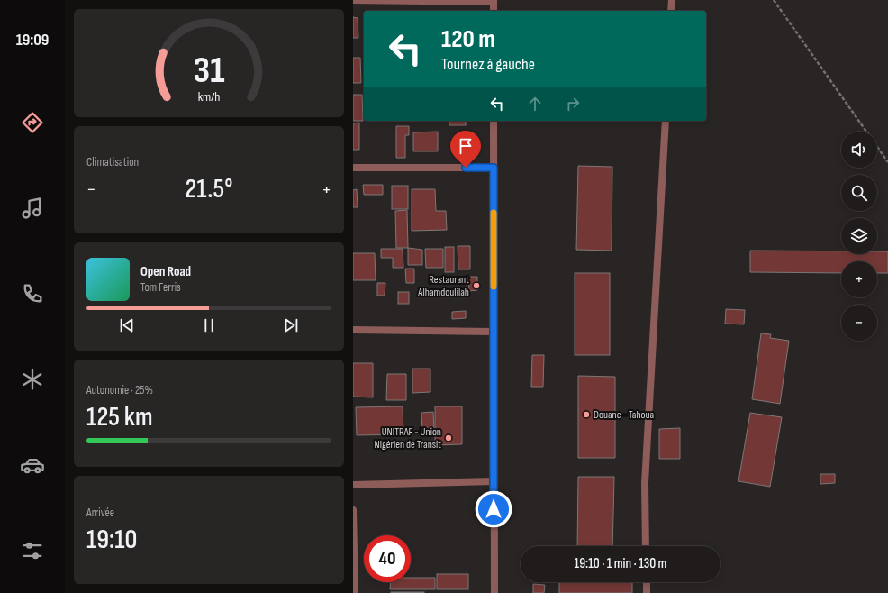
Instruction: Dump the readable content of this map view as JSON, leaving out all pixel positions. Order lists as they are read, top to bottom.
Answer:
{
  "places": ["Restaurant Alhamdoulilah", "Douane - Tahoua", "UNITRAF - Union Nigérien de Transit"],
  "page": {
    "tabs": "19:09",
    "turn": ["120 m", "Tournez à gauche"],
    "tile": [
      "Climatisation",
      ["Autonomie · 25%", "125 km"],
      ["Arrivée", "19:10"]
    ],
    "map_buttons": ["+", "−"],
    "heat": ["−", "21.5°", "+"],
    "song": ["Open Road", "Tom Ferris"],
    "limit": "40",
    "trip": "19:10 · 1 min · 130 m",
    "gauge": ["31", "km/h"]
  }
}
